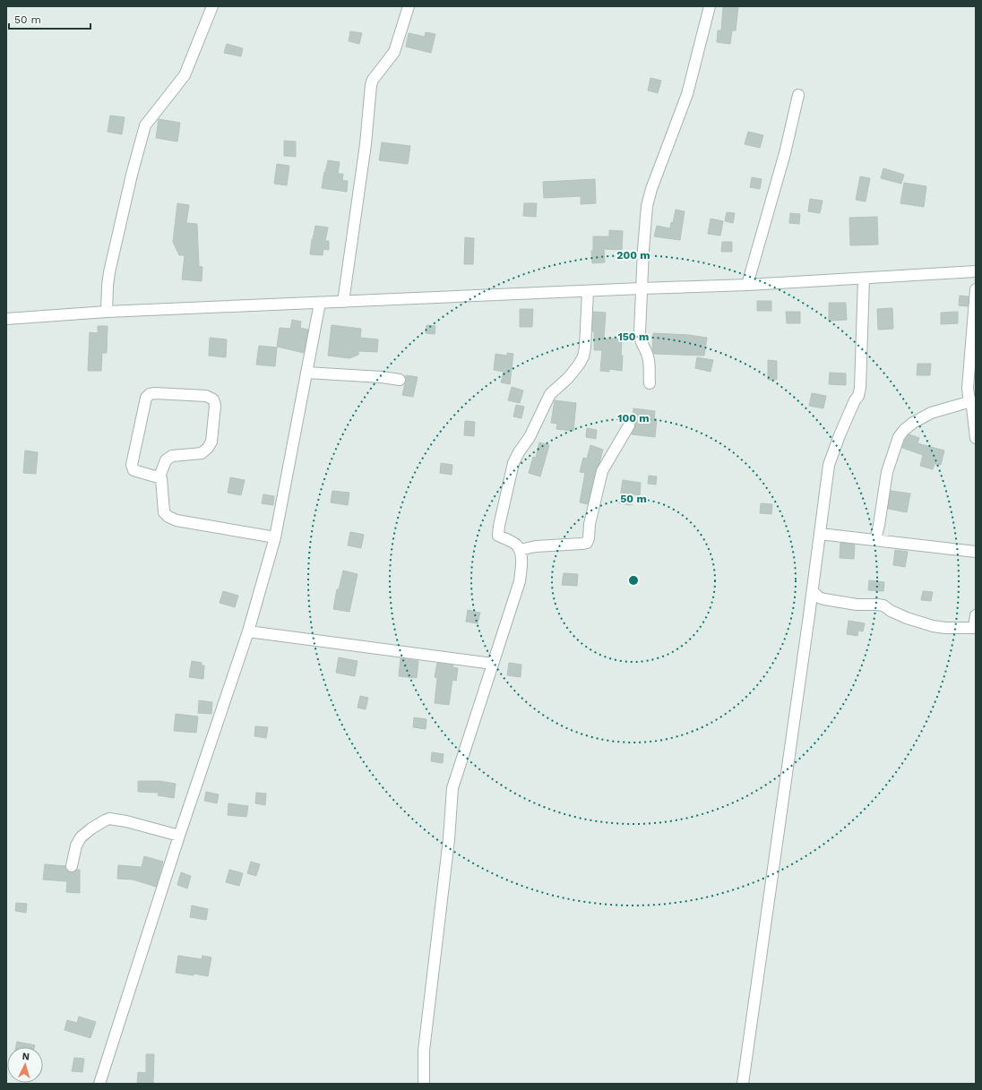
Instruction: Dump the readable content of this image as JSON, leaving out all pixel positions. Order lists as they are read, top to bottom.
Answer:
{
  "scale_bar": "50 m",
  "north": "top",
  "rings": [
    "200 m",
    "150 m",
    "100 m",
    "50 m"
  ]
}
